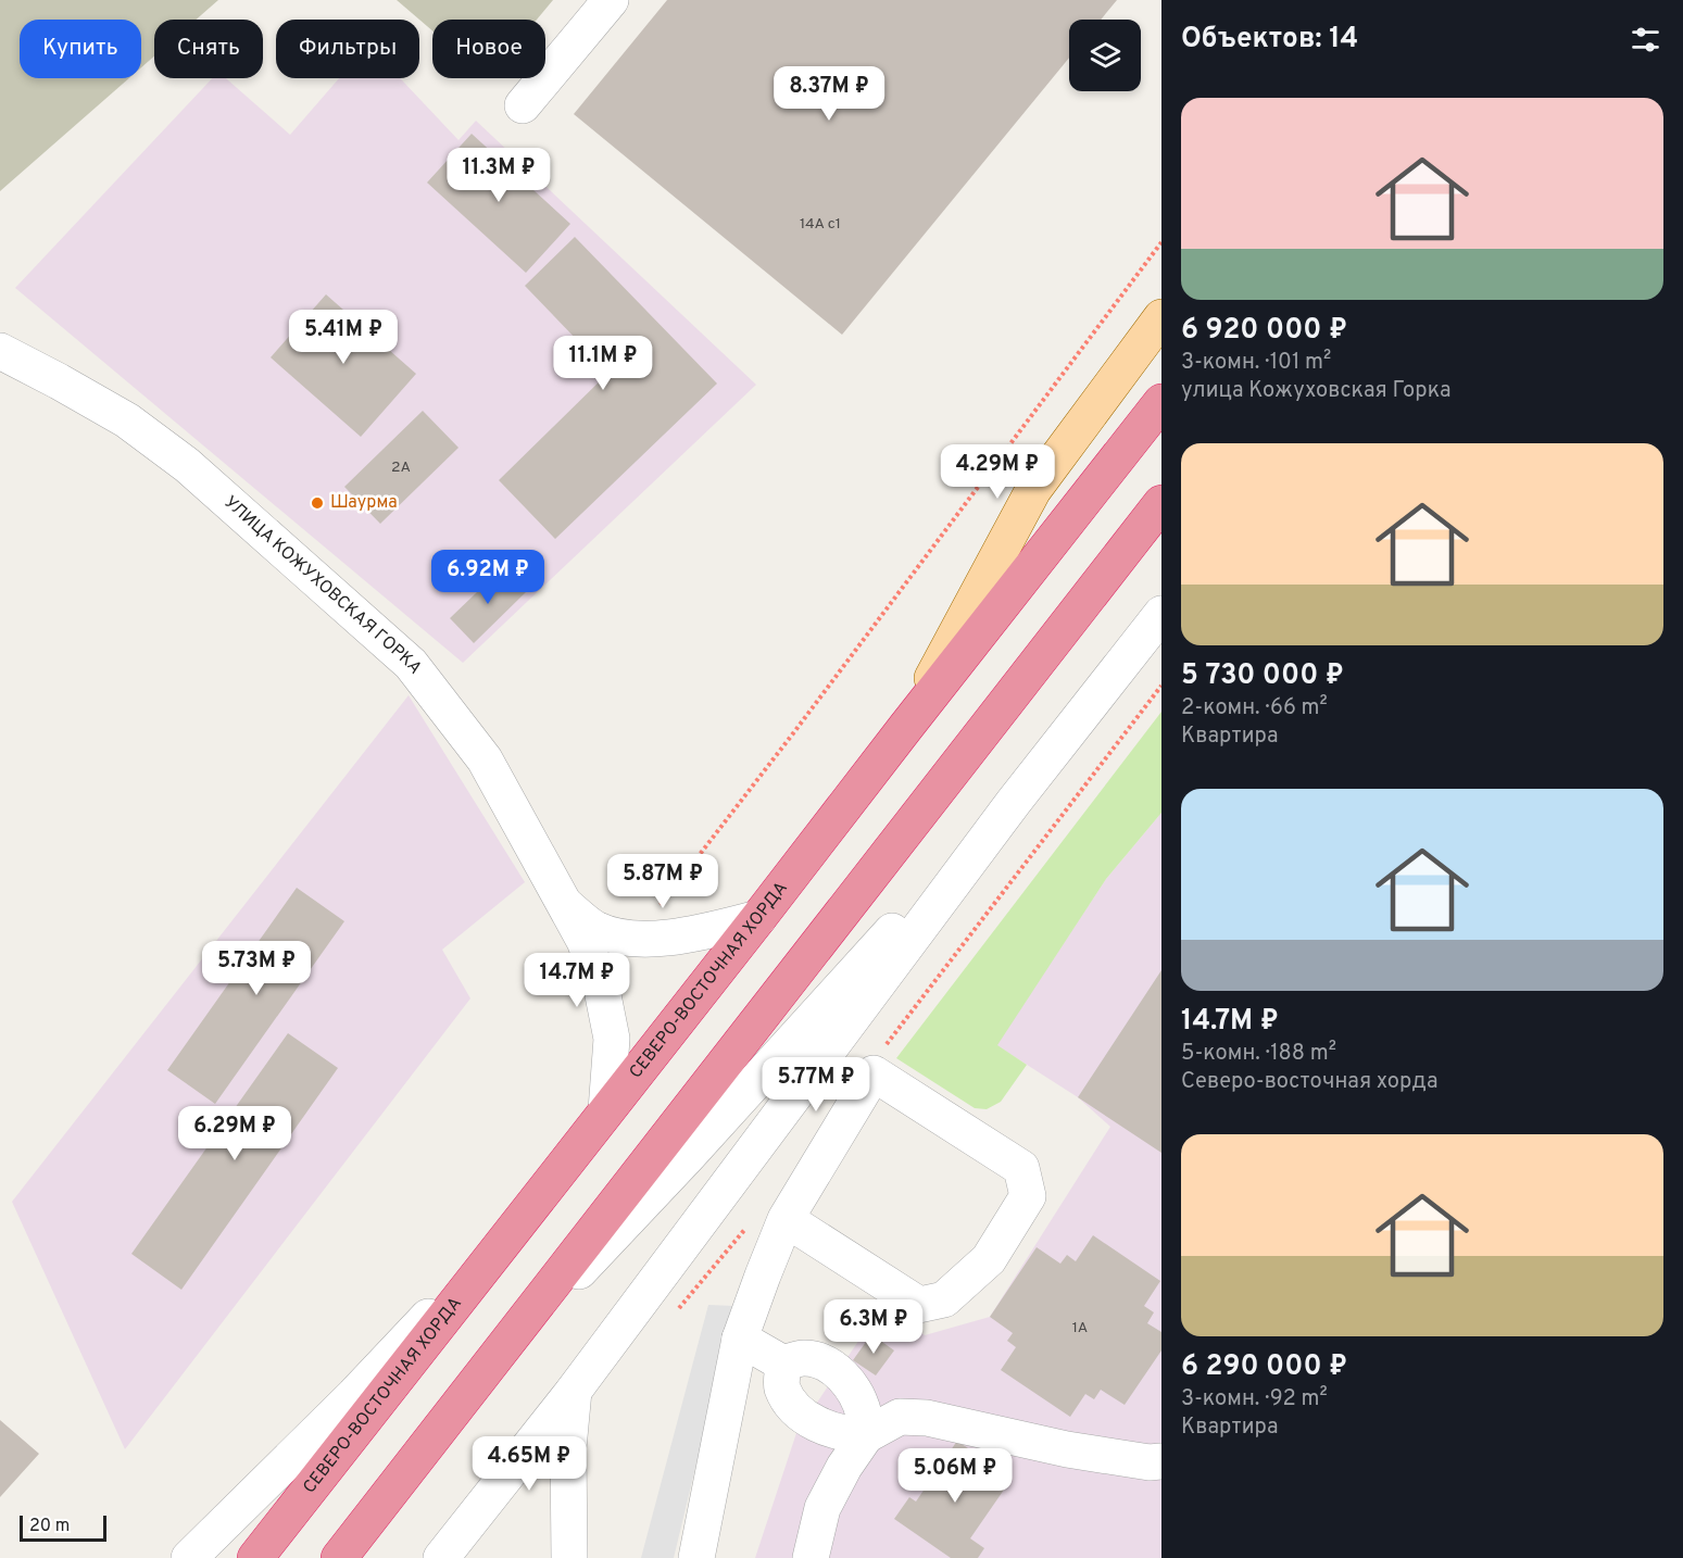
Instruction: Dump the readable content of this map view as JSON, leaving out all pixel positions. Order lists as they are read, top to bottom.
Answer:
{
  "streets": {
    "highway": ["СЕВЕРО-ВОСТОЧНАЯ ХОРДА"],
    "street": ["УЛИЦА КОЖУХОВСКАЯ ГОРКА"]
  },
  "crossings": [
    ["УЛИЦА КОЖУХОВСКАЯ ГОРКА", "СЕВЕРО-ВОСТОЧНАЯ ХОРДА"]
  ],
  "places": ["Шаурма"],
  "house_numbers": ["14А с1", "2А", "1А"],
  "scale_bar": "20 m",
  "page": {
    "heading": "Объектов: 14",
    "chip": [
      "Купить",
      "Снять",
      "Фильтры",
      "Новое"
    ],
    "price": [
      "8.37M ₽",
      "11.3M ₽",
      "5.41M ₽",
      "11.1M ₽",
      "4.29M ₽",
      "6.92M ₽",
      "5.87M ₽",
      "5.73M ₽",
      "14.7M ₽",
      "5.77M ₽",
      "6.29M ₽",
      "6.3M ₽",
      "4.65M ₽",
      "5.06M ₽"
    ],
    "list": [
      {
        "name": "6 920 000 ₽",
        "note": "3-комн. · 101 m² · улица Кожуховская Горка"
      },
      {
        "name": "5 730 000 ₽",
        "note": "2-комн. · 66 m² · Квартира"
      },
      {
        "name": "14.7M ₽",
        "note": "5-комн. · 188 m² · Северо-восточная хорда"
      },
      {
        "name": "6 290 000 ₽",
        "note": "3-комн. · 92 m² · Квартира"
      }
    ],
    "scale": "20 m"
  }
}
